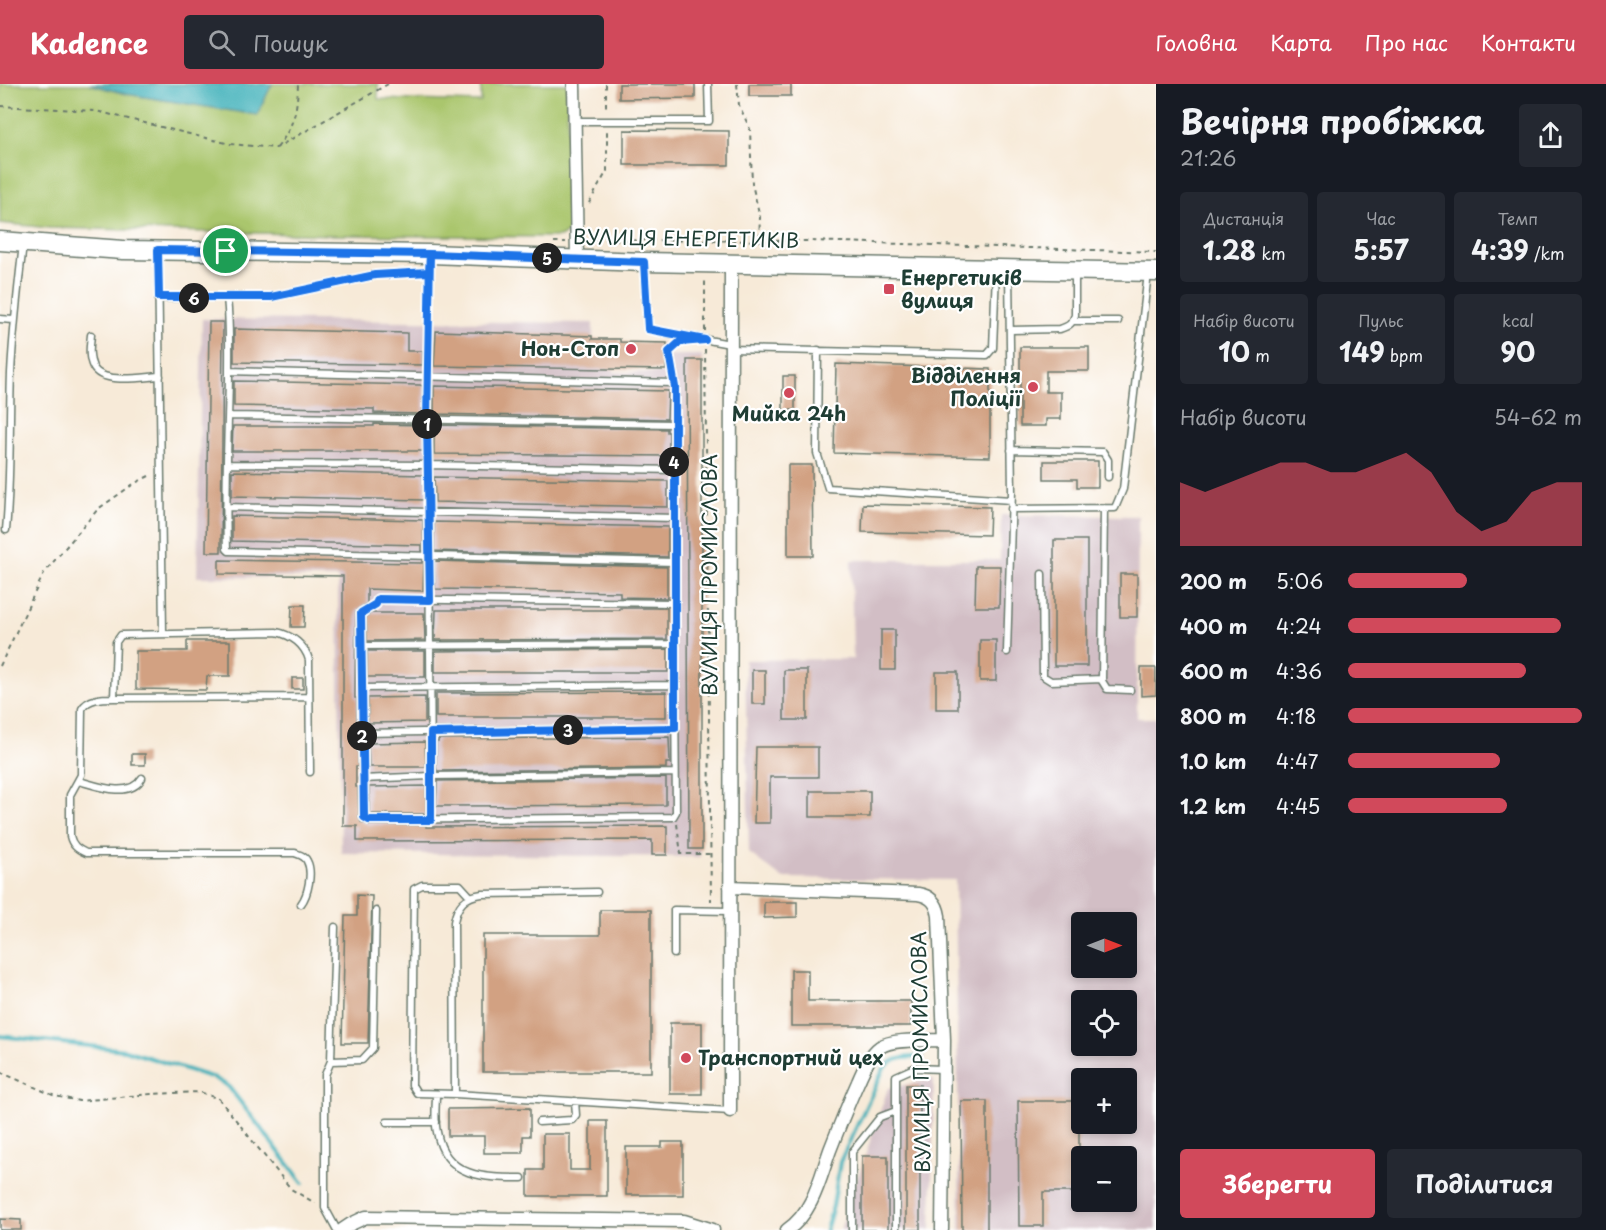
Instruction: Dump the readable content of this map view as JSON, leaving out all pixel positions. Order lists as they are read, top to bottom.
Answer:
{
  "streets": {
    "main road": ["ВУЛИЦЯ ЕНЕРГЕТИКІВ"],
    "street": ["ВУЛИЦЯ ПРОМИСЛОВА"]
  },
  "crossings": [
    ["ВУЛИЦЯ ЕНЕРГЕТИКІВ", "ВУЛИЦЯ ПРОМИСЛОВА"]
  ],
  "places": {
    "transit": ["Енергетиків вулиця"],
    "other": [
      "Нон-Стоп",
      "Відділення Поліції",
      "Мийка 24һ",
      "Транспортний цех"
    ]
  },
  "north": "right",
  "page": {
    "header": "Kadence",
    "search": "Пошук",
    "nav": [
      "Головна",
      "Карта",
      "Про нас",
      "Контакти"
    ],
    "heading": ["Вечірня пробіжка", "21:26"],
    "stats": [
      ["Дистанція", "1.28 km"],
      ["Час", "5:57"],
      ["Темп", "4:39 /km"],
      ["Набір висоти", "10 m"],
      ["Пульс", "149 bpm"],
      ["kcal", "90"]
    ],
    "pins": [
      "5",
      "6",
      "1",
      "4",
      "3",
      "2"
    ],
    "chart": ["Набір висоти", "54–62 m"],
    "list": [
      {
        "name": "200 m",
        "note": "5:06"
      },
      {
        "name": "400 m",
        "note": "4:24"
      },
      {
        "name": "600 m",
        "note": "4:36"
      },
      {
        "name": "800 m",
        "note": "4:18"
      },
      {
        "name": "1.0 km",
        "note": "4:47"
      },
      {
        "name": "1.2 km",
        "note": "4:45"
      }
    ],
    "map_buttons": ["+", "−"],
    "buttons": ["Зберегти", "Поділитися"]
  }
}
